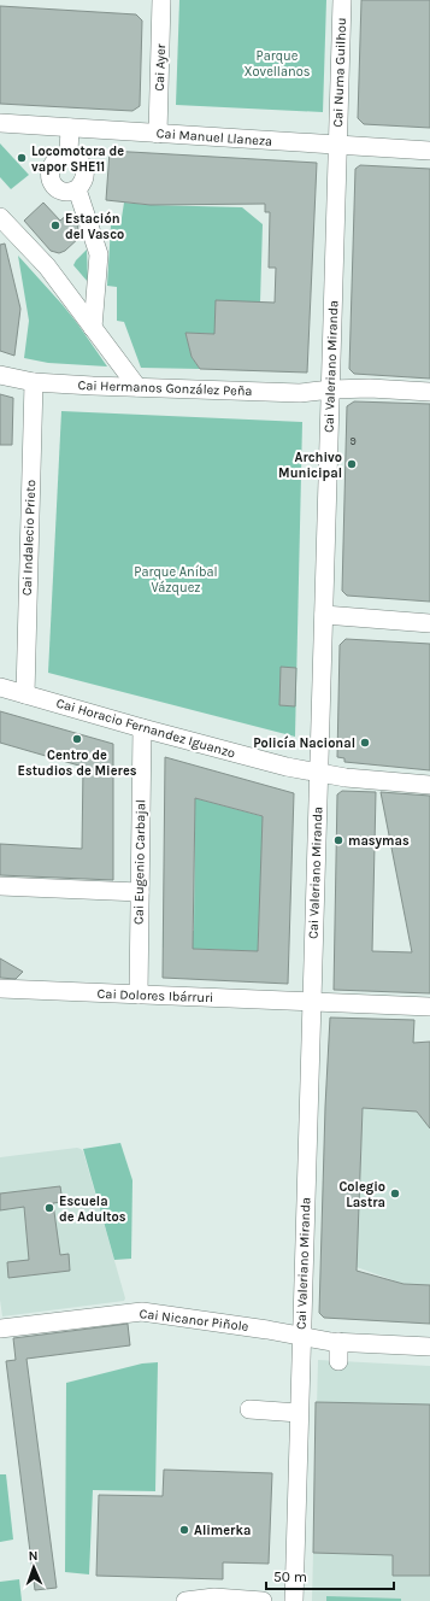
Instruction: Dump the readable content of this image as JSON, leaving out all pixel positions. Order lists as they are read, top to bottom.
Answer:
{
  "streets": {
    "street": [
      "Cai Ayer",
      "Cai Numa Guilhou",
      "Cai Manuel Llaneza",
      "Cai Valeriano Miranda",
      "Cai Hermanos González Peña",
      "Cai Indalecio Prieto",
      "Cai Horacio Fernandez Iguanzo",
      "Cai Eugenio Carbajal",
      "Cai Dolores Ibárruri",
      "Cai Nicanor Piñole"
    ]
  },
  "crossings": [
    ["Cai Ayer", "Cai Manuel Llaneza"],
    ["Cai Numa Guilhou", "Cai Manuel Llaneza"],
    ["Cai Numa Guilhou", "Cai Valeriano Miranda"],
    ["Cai Manuel Llaneza", "Cai Valeriano Miranda"],
    ["Cai Valeriano Miranda", "Cai Hermanos González Peña"],
    ["Cai Valeriano Miranda", "Cai Horacio Fernandez Iguanzo"],
    ["Cai Valeriano Miranda", "Cai Dolores Ibárruri"],
    ["Cai Valeriano Miranda", "Cai Nicanor Piñole"],
    ["Cai Hermanos González Peña", "Cai Indalecio Prieto"],
    ["Cai Indalecio Prieto", "Cai Horacio Fernandez Iguanzo"],
    ["Cai Horacio Fernandez Iguanzo", "Cai Eugenio Carbajal"],
    ["Cai Eugenio Carbajal", "Cai Dolores Ibárruri"]
  ],
  "parks": ["Parque Xovellanos", "Parque Aníbal Vázquez"],
  "places": [
    "Locomotora de vapor SHE11",
    "Estación del Vasco",
    "Archivo Municipal",
    "Centro de Estudios de Mieres",
    "Policía Nacional",
    "masymas",
    "Colegio Lastra",
    "Escuela de Adultos",
    "Alimerka"
  ],
  "house_numbers": ["9"],
  "scale_bar": "50 m",
  "north": "top"
}
